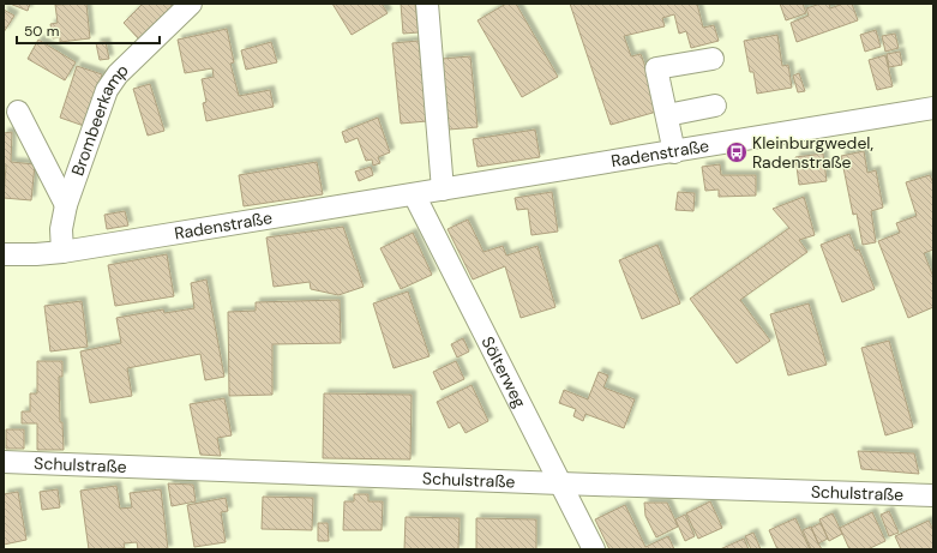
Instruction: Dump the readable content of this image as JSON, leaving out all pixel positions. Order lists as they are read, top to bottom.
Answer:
{
  "streets": {
    "street": [
      "Brombeerkamp",
      "Radenstraße",
      "Sölterweg",
      "Schulstraße"
    ]
  },
  "crossings": [
    ["Brombeerkamp", "Radenstraße"],
    ["Radenstraße", "Sölterweg"],
    ["Sölterweg", "Schulstraße"]
  ],
  "places": {
    "bus stop": ["Kleinburgwedel, Radenstraße"]
  },
  "scale_bar": "50 m"
}
